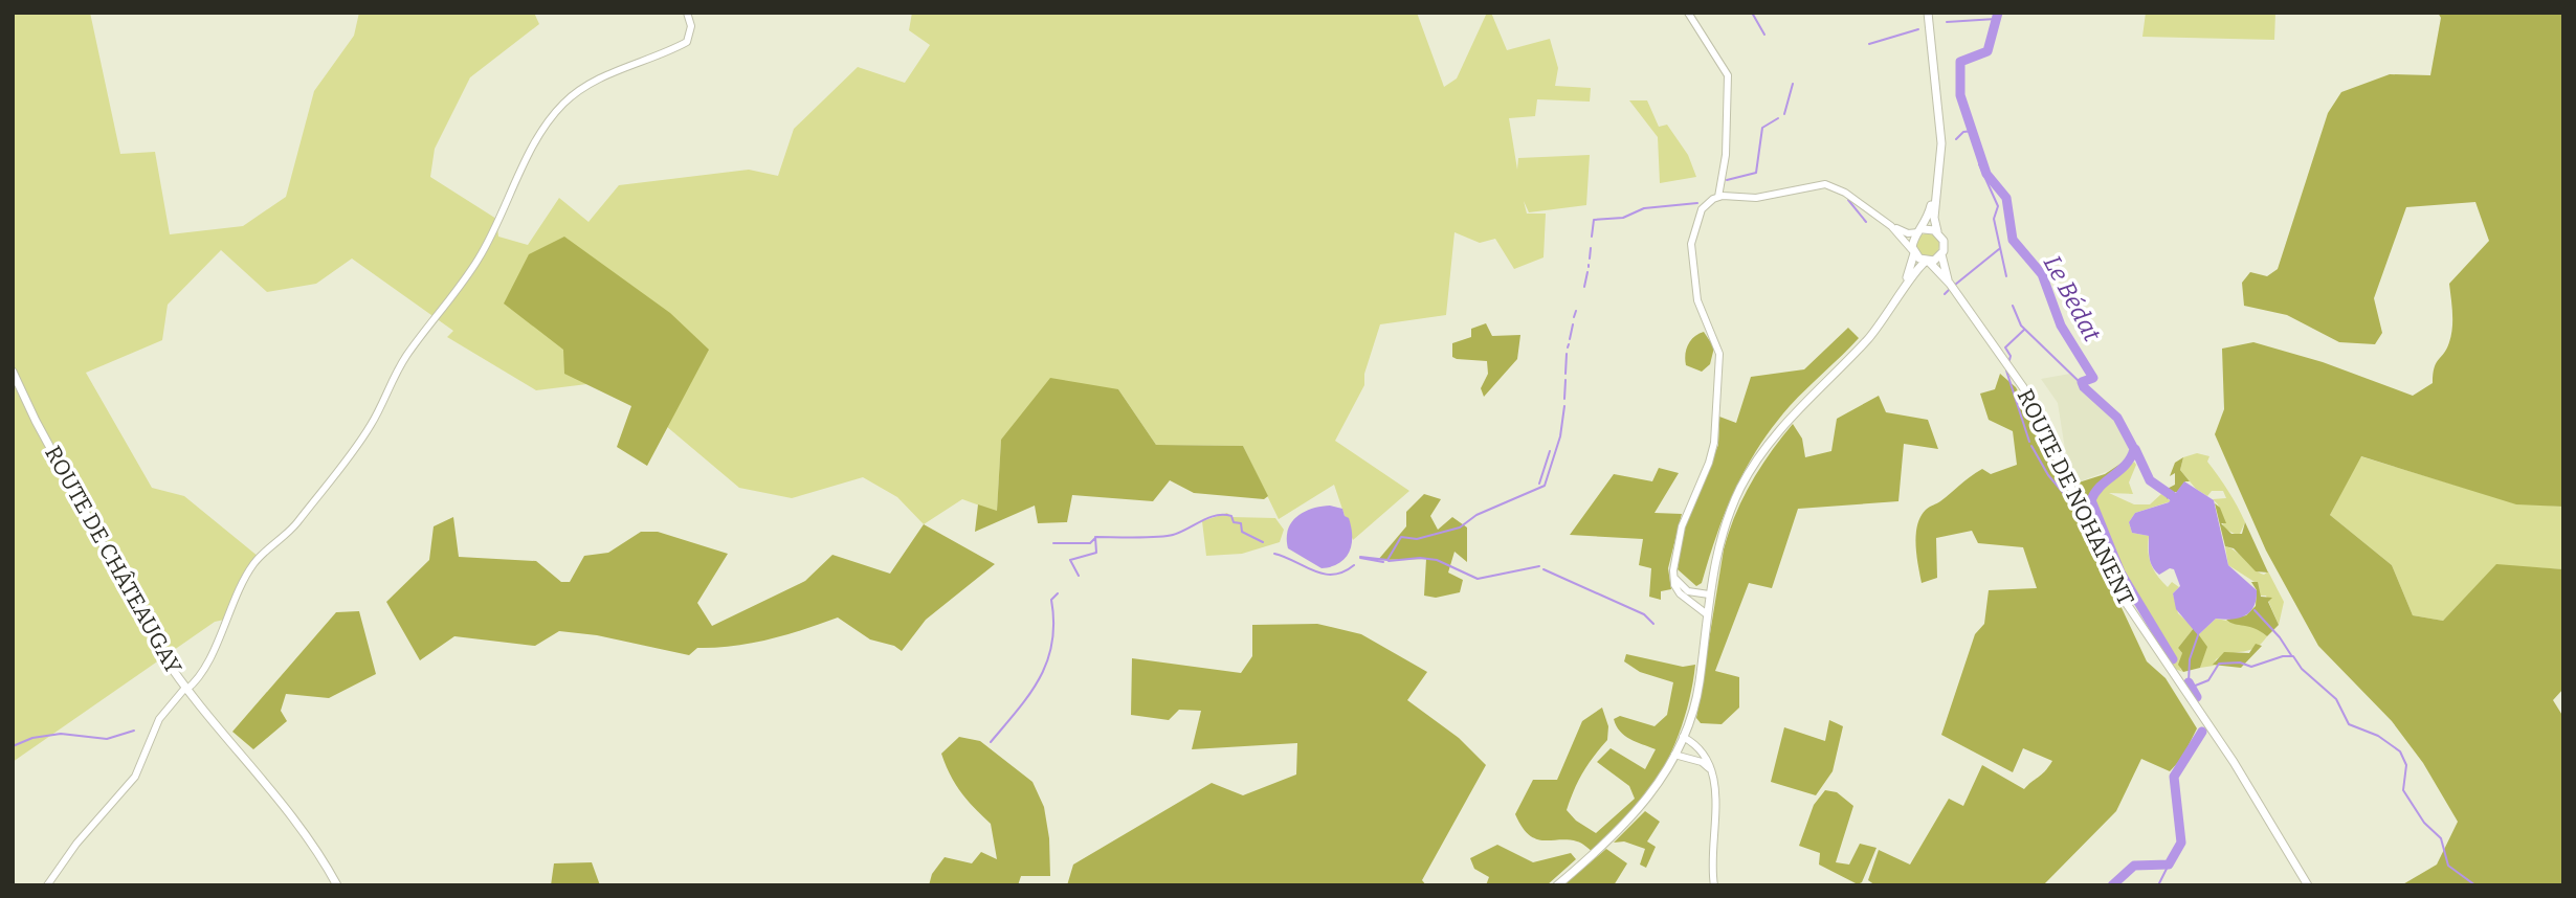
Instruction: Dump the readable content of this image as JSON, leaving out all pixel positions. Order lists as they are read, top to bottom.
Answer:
{
  "streets": {
    "main road": ["ROUTE DE NOHANENT", "ROUTE DE CHÂTEAUGAY"]
  },
  "water": ["Le Bédat"]
}
